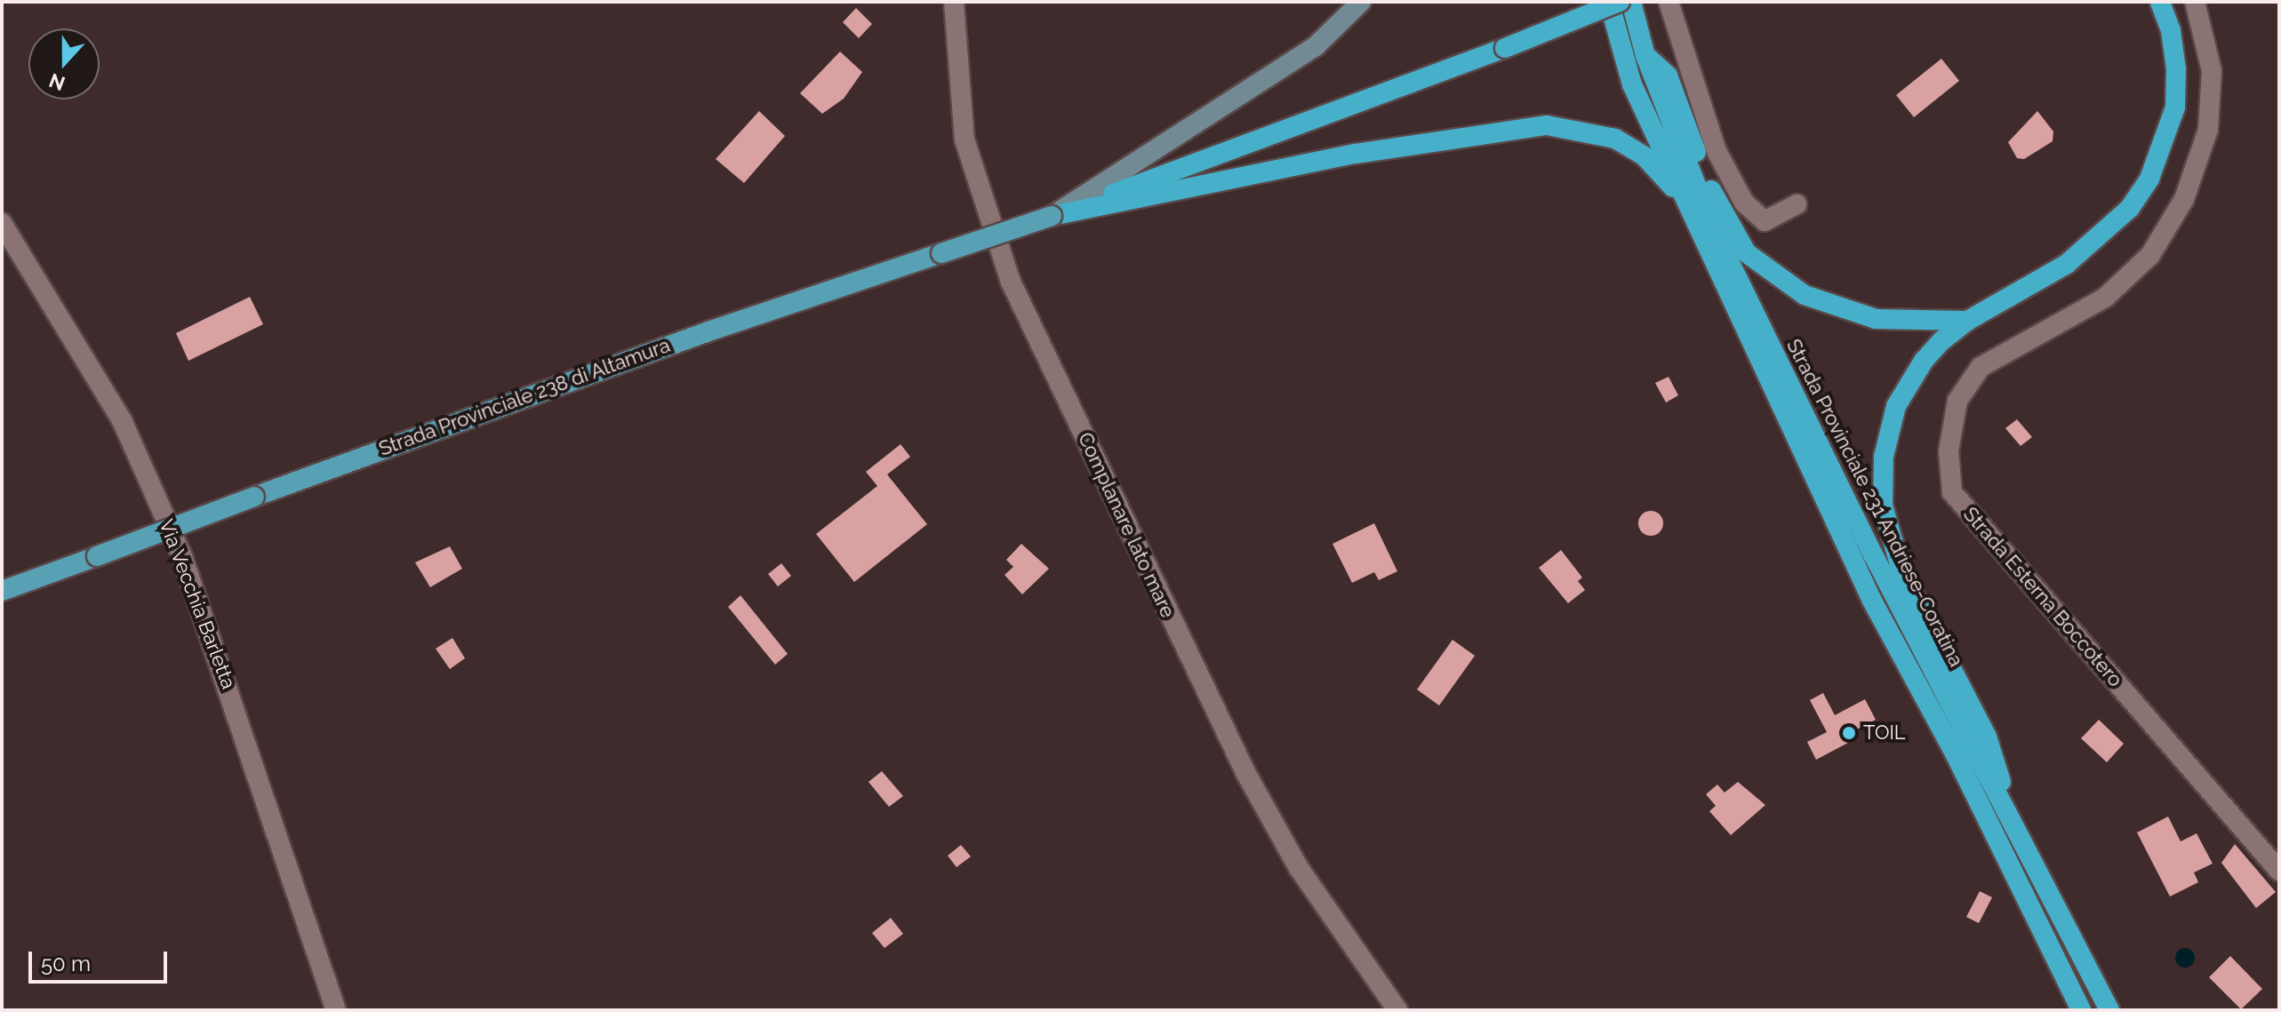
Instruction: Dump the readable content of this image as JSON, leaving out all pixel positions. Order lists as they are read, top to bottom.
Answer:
{
  "streets": {
    "highway": ["Strada Provinciale 231 Andriese-Coratina"],
    "main road": ["Strada Provinciale 238 di Altamura"],
    "street": ["Complanare lato mare", "Strada Esterna Boccotero", "Via Vecchia Barletta"]
  },
  "places": ["TOIL"],
  "scale_bar": "50 m",
  "north": "bottom"
}
